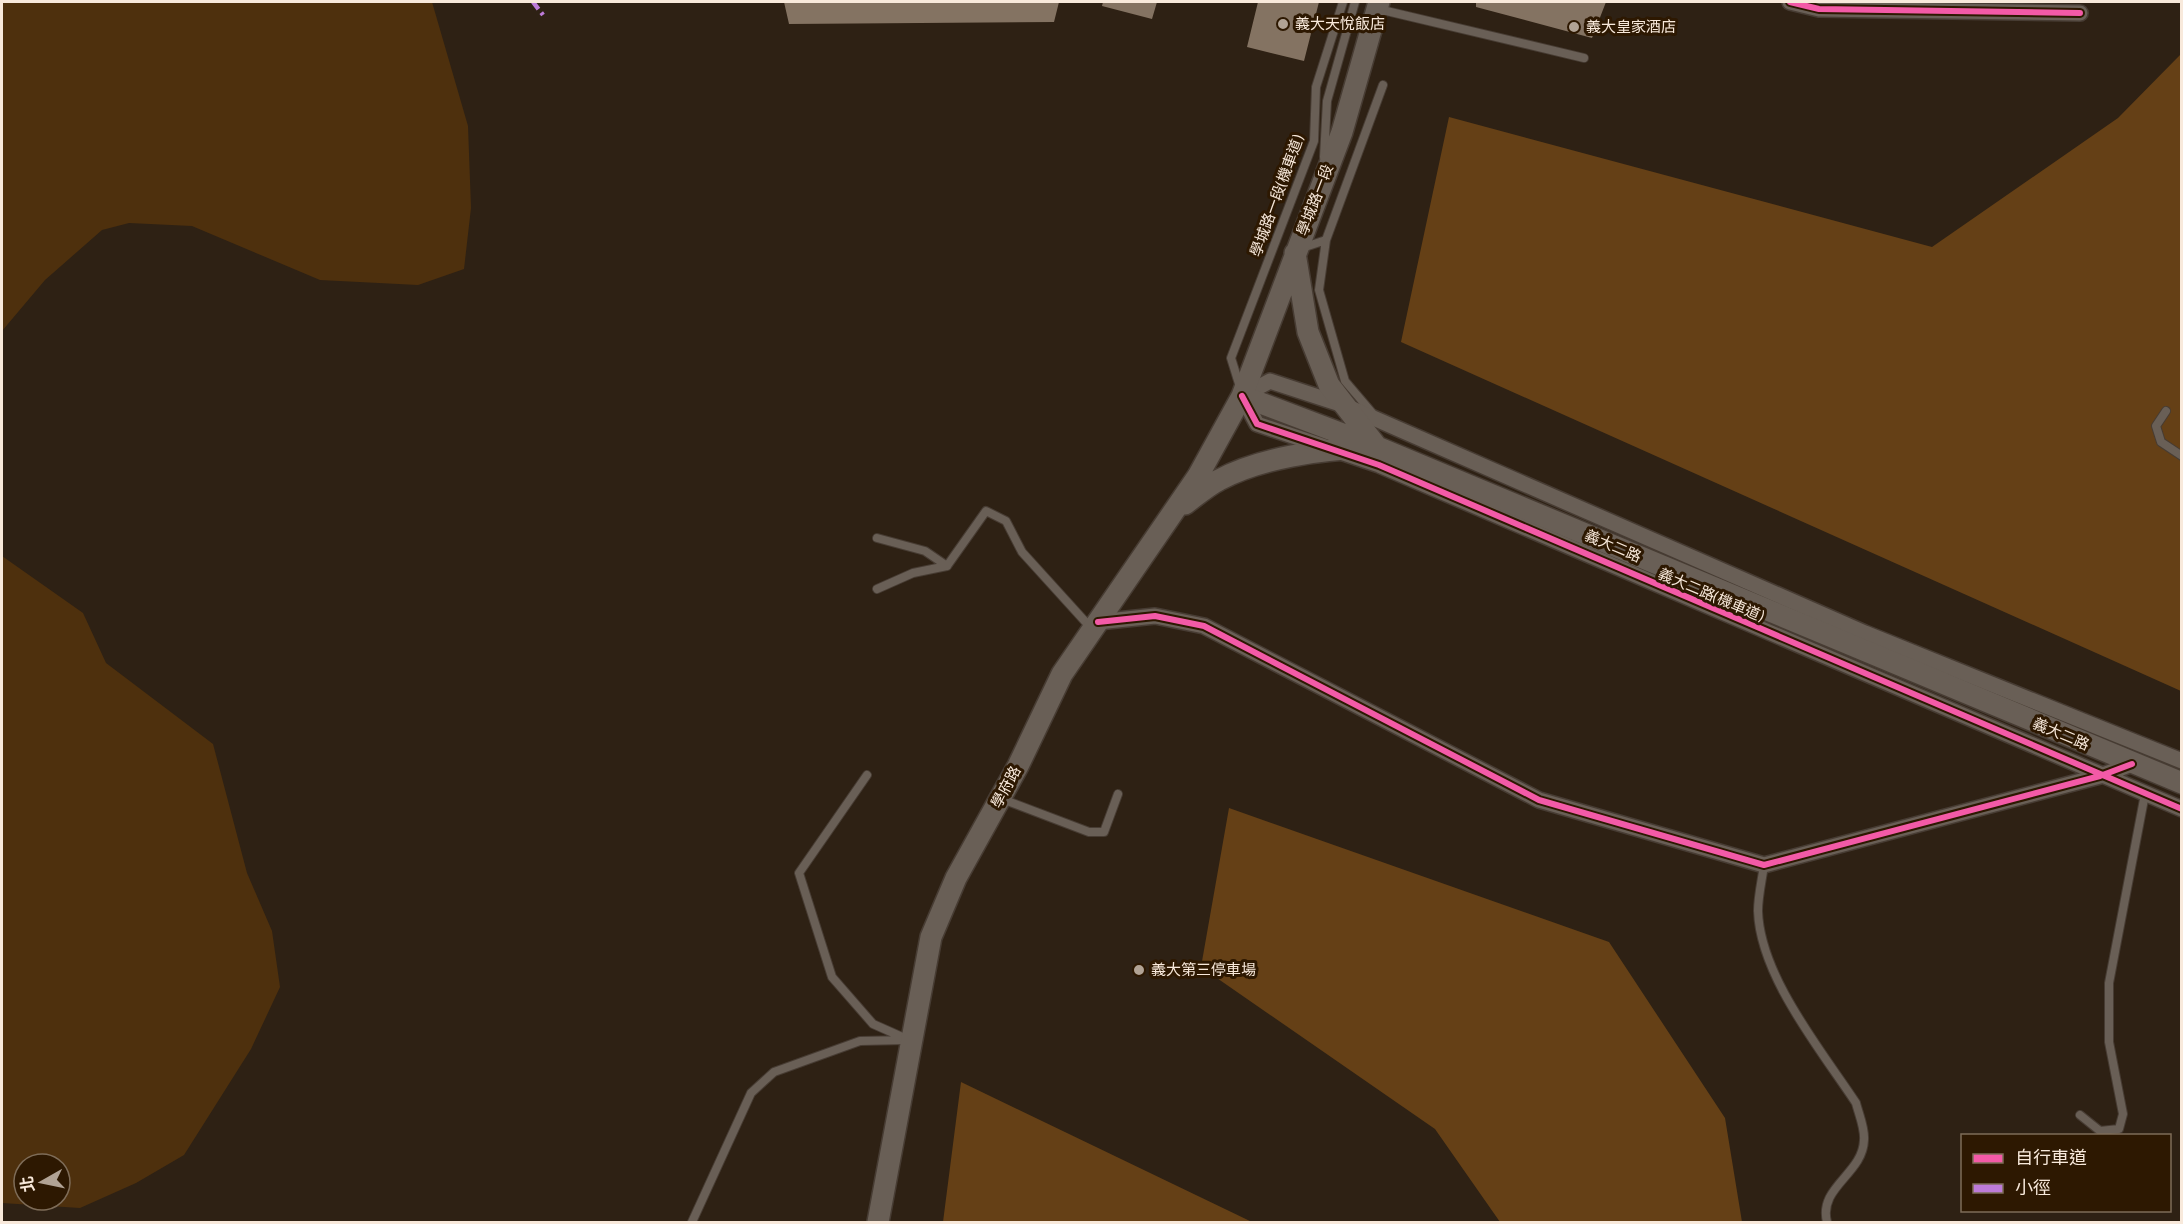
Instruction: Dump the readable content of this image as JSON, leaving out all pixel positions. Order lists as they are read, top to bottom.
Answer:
{
  "streets": {
    "street": [
      "學城路一段",
      "義大二路",
      "義大二路(機車道)",
      "學府路"
    ],
    "lane": ["學城路一段(機車道)"]
  },
  "crossings": [
    ["學城路一段(機車道)", "學城路一段"],
    ["學城路一段(機車道)", "義大二路"],
    ["學城路一段(機車道)", "義大二路(機車道)"],
    ["學城路一段(機車道)", "學府路"],
    ["學城路一段", "義大二路"],
    ["學城路一段", "義大二路(機車道)"],
    ["學城路一段", "學府路"],
    ["義大二路", "義大二路(機車道)"],
    ["義大二路", "學府路"],
    ["義大二路(機車道)", "學府路"]
  ],
  "places": ["義大天悅飯店", "義大皇家酒店", "義大第三停車場"],
  "legend": ["自行車道", "小徑"],
  "north": "left"
}
